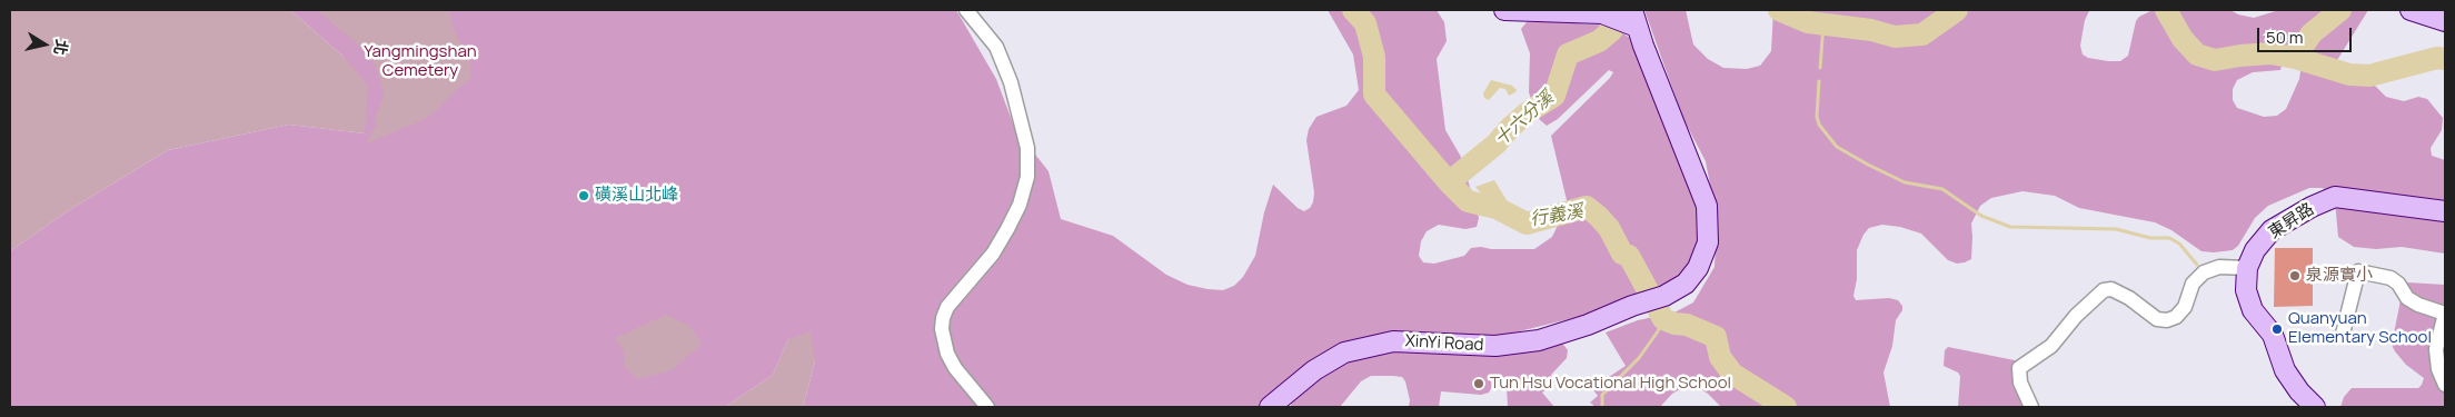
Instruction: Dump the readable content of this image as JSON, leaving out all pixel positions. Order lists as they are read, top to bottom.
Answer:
{
  "streets": {
    "street": ["東昇路", "XinYi Road"]
  },
  "water": ["十六分溪", "行義溪"],
  "parks": ["Yangmingshan Cemetery"],
  "places": [
    "磺溪山北峰",
    "泉源實小",
    "Quanyuan Elementary School",
    "Tun Hsu Vocational High School"
  ],
  "scale_bar": "50 m",
  "north": "right"
}
